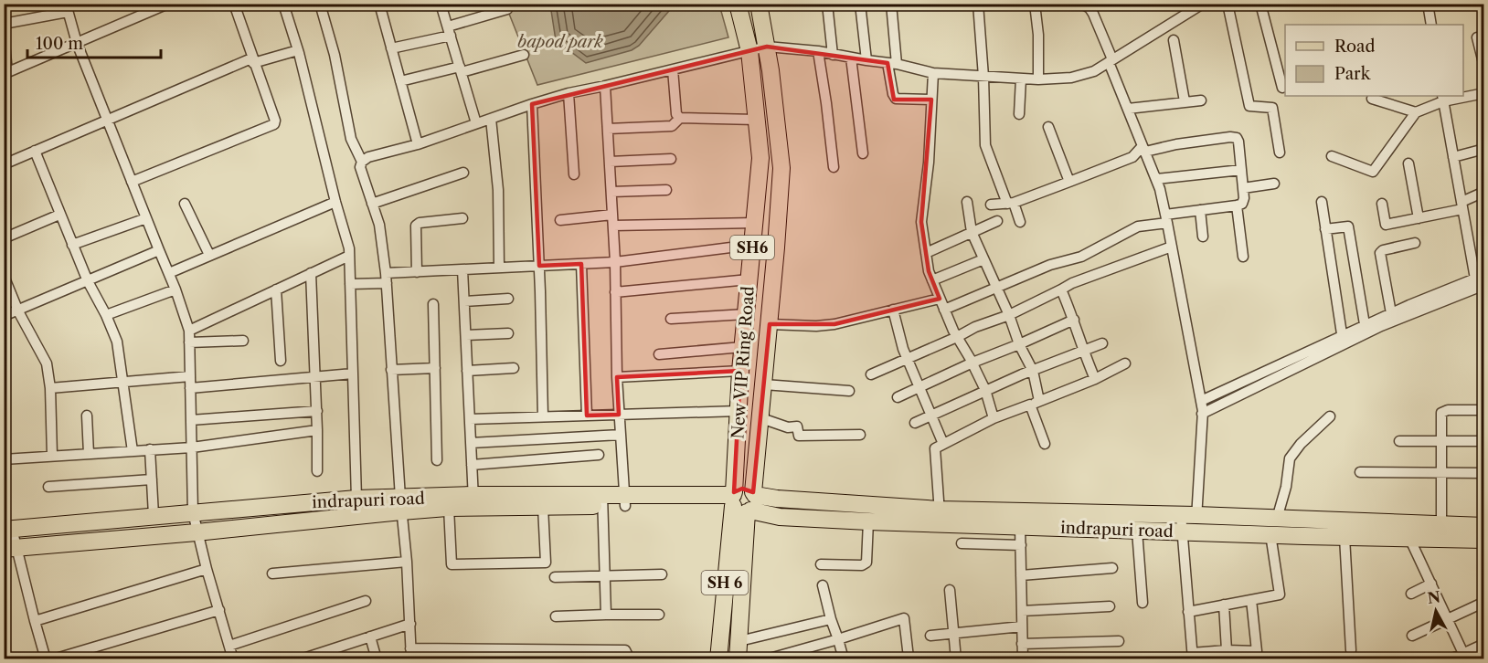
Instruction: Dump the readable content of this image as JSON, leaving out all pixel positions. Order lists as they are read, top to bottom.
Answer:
{
  "streets": {
    "main road": [
      "SH6",
      "New VIP Ring Road",
      "indrapuri road",
      "SH 6"
    ]
  },
  "crossings": [
    ["New VIP Ring Road", "indrapuri road"]
  ],
  "parks": ["bapod park"],
  "legend": ["Road", "Park"],
  "scale_bar": "100 m",
  "north": "top"
}
